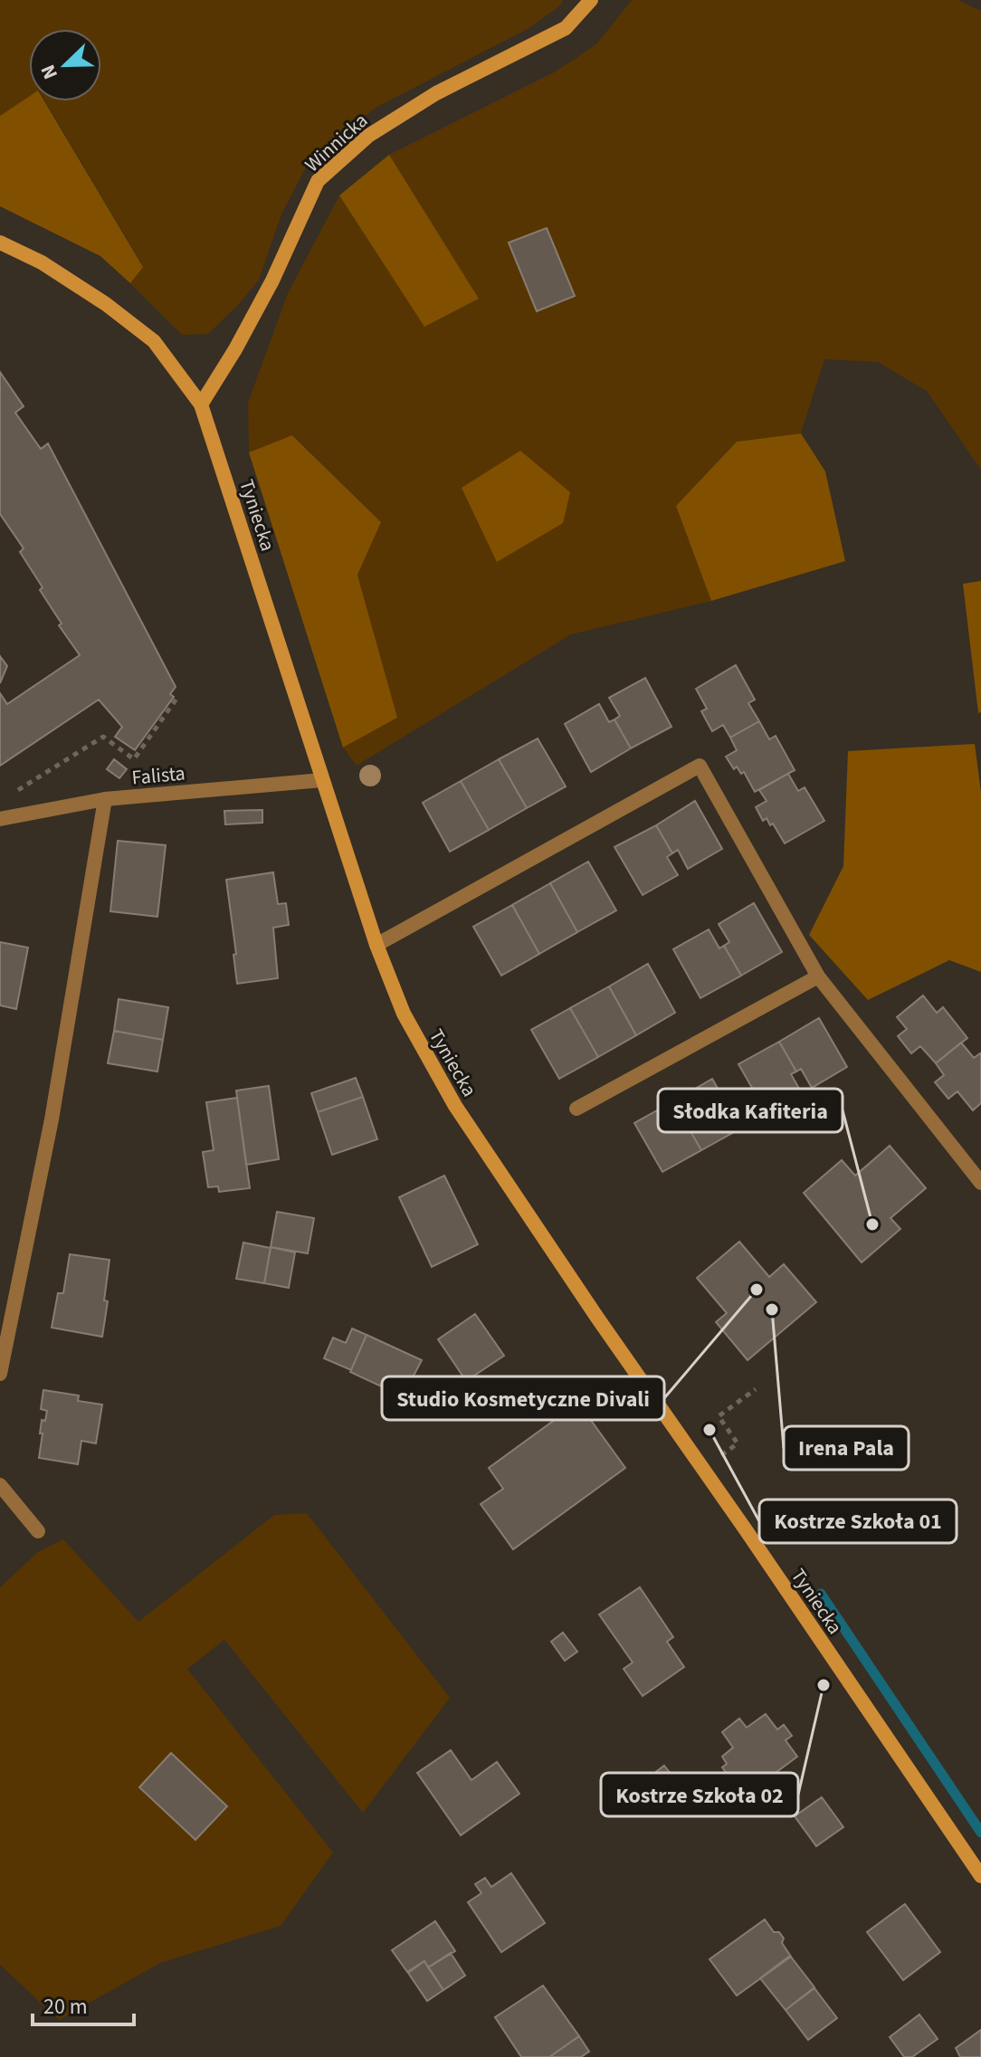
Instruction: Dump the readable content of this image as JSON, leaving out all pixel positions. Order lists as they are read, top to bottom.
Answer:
{
  "streets": {
    "street": ["Winnicka", "Tyniecka", "Falista"]
  },
  "crossings": [
    ["Winnicka", "Tyniecka"],
    ["Tyniecka", "Falista"]
  ],
  "places": [
    "Słodka Kafiteria",
    "Studio Kosmetyczne Divali",
    "Irena Pala",
    "Kostrze Szkoła 01",
    "Kostrze Szkoła 02"
  ],
  "scale_bar": "20 m",
  "north": "bottom left"
}
